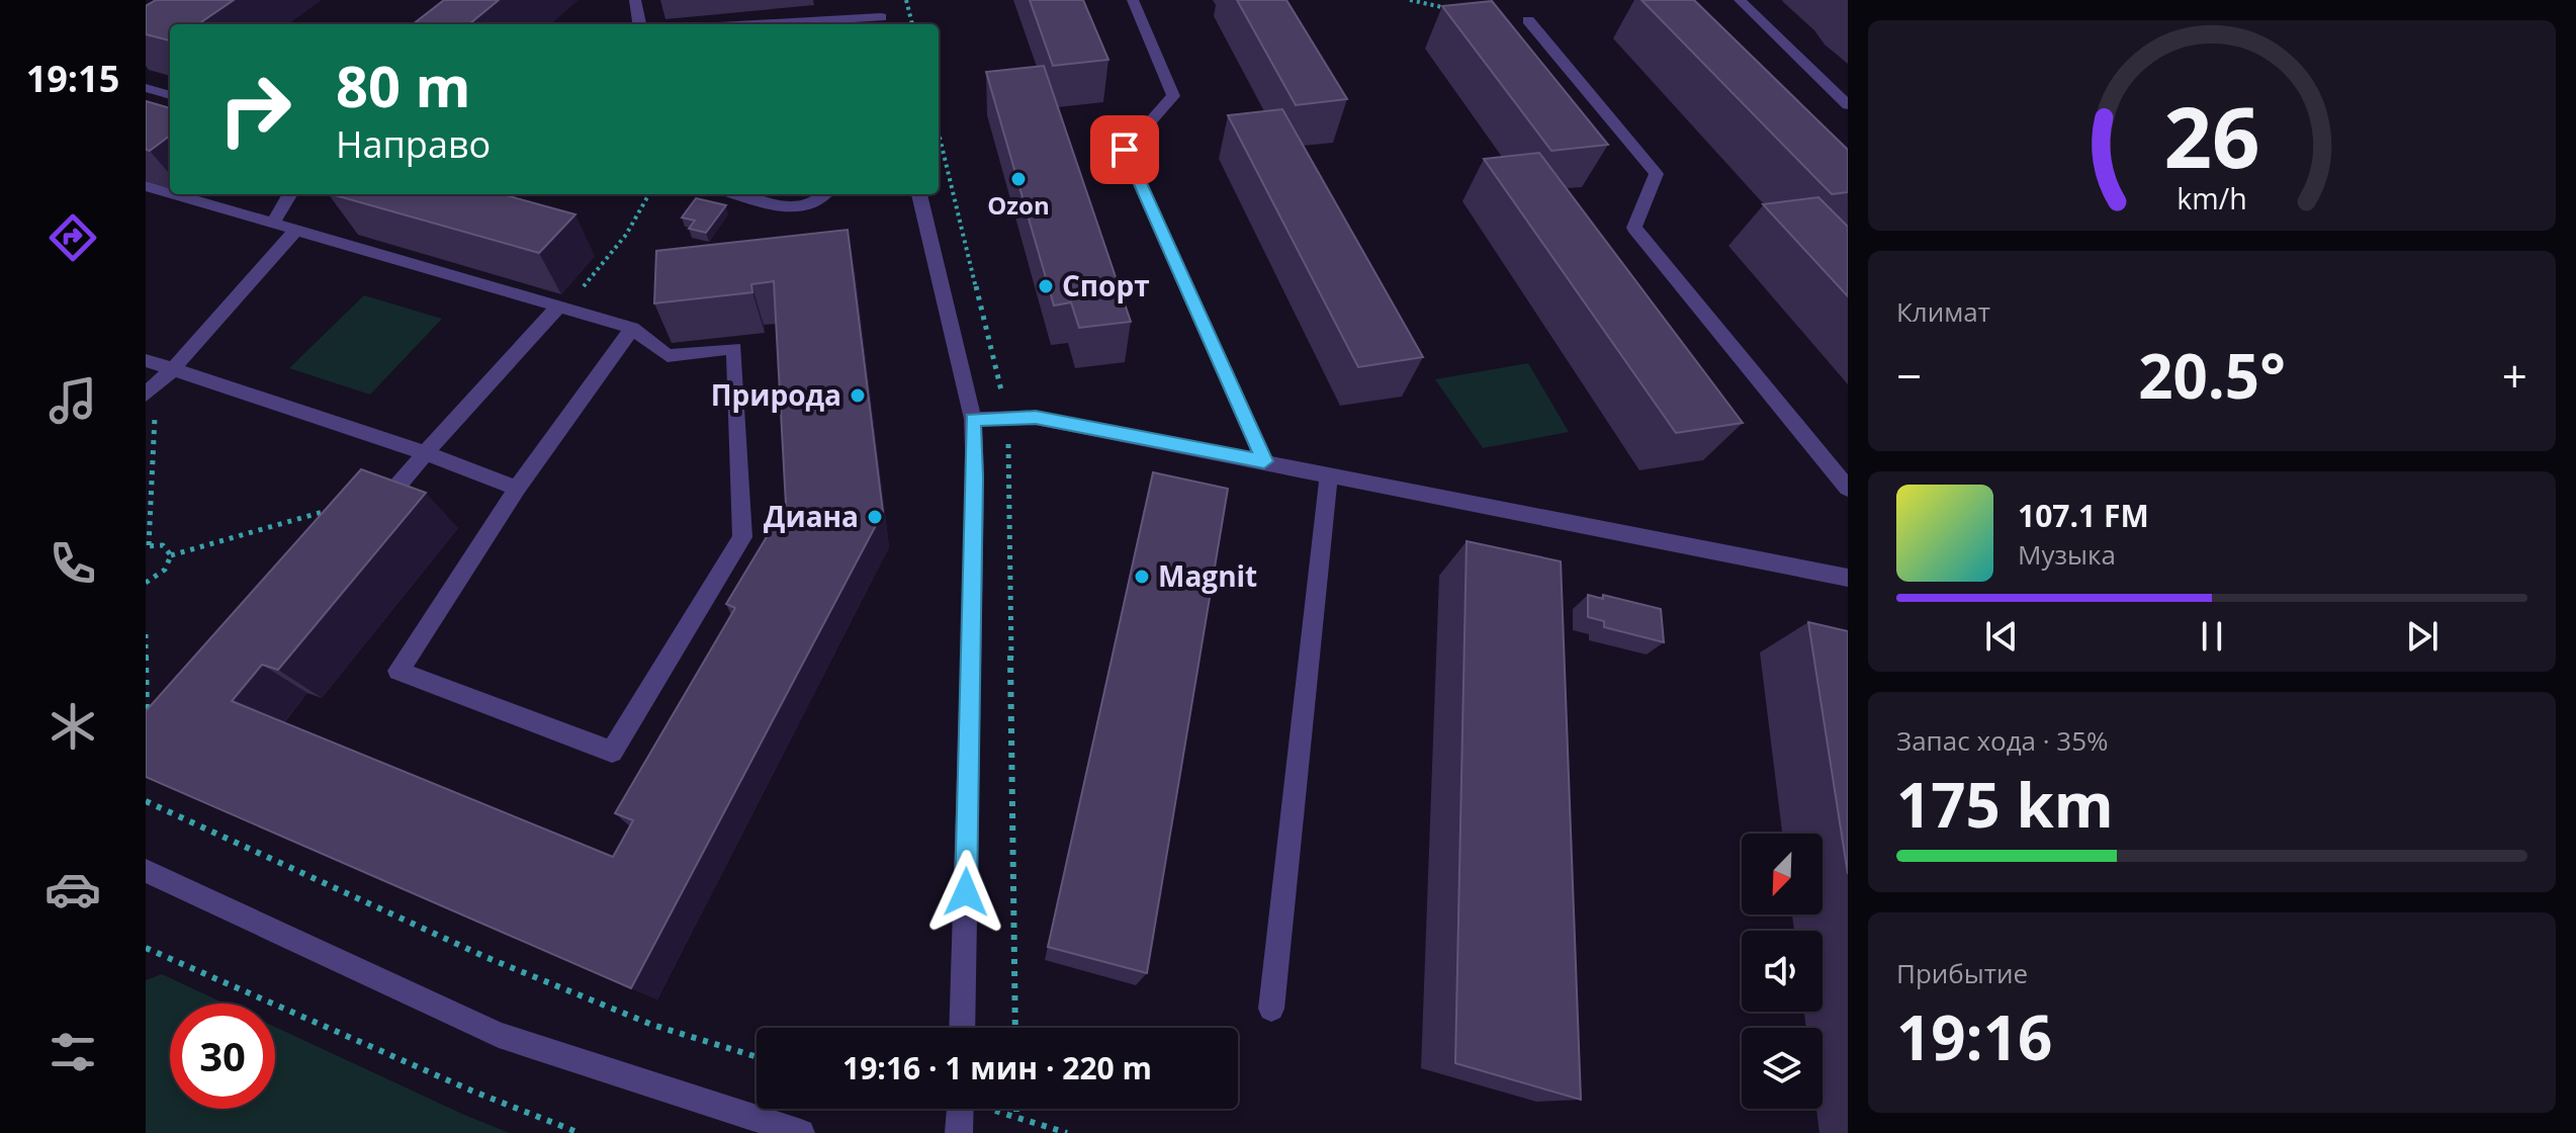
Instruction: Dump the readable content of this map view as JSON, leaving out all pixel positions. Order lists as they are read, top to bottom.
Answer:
{
  "places": [
    "Ozon",
    "Спорт",
    "Природа",
    "Диана",
    "Magnit"
  ],
  "north": "bottom left",
  "page": {
    "tabs": "19:15",
    "turn": ["80 m", "Направо"],
    "tile": [
      "Климат",
      ["Запас хода · 35%", "175 km"],
      ["Прибытие", "19:16"]
    ],
    "heat": ["−", "20.5°", "+"],
    "song": ["107.1 FM", "Музыка"],
    "limit": "30",
    "trip": "19:16 · 1 мин · 220 m",
    "gauge": ["26", "km/h"]
  }
}
